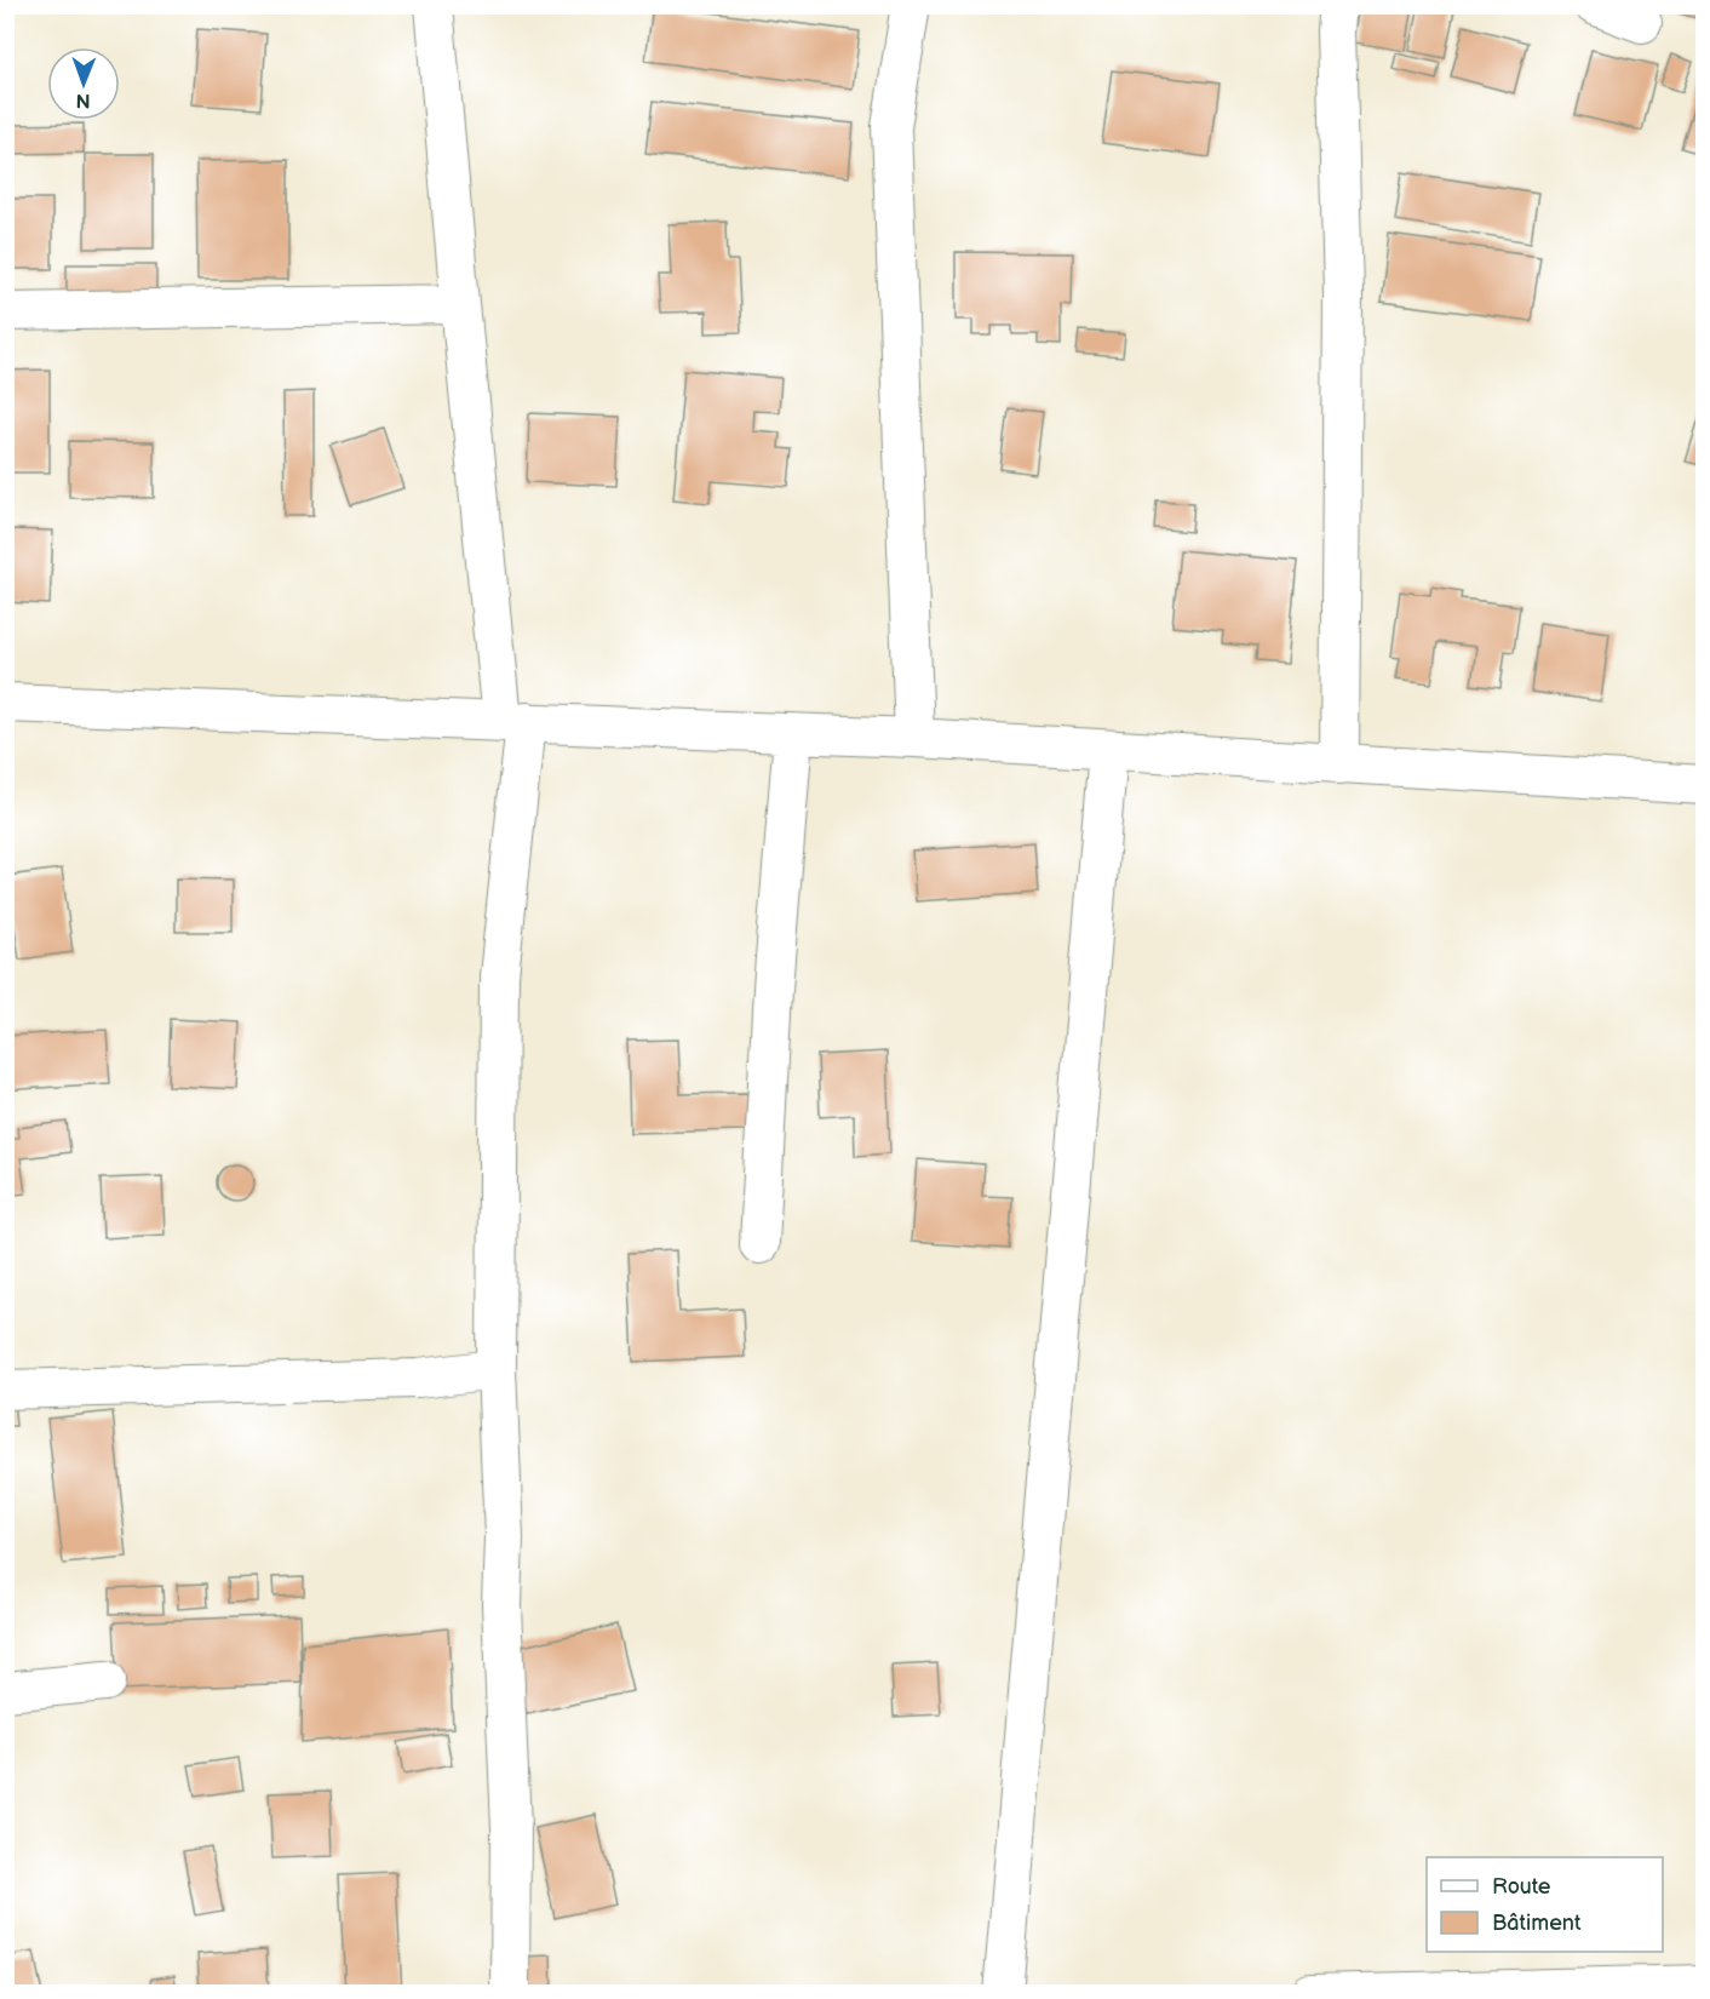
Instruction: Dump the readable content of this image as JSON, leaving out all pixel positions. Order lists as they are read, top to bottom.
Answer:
{
  "legend": ["Route", "Bâtiment"],
  "north": "bottom"
}
